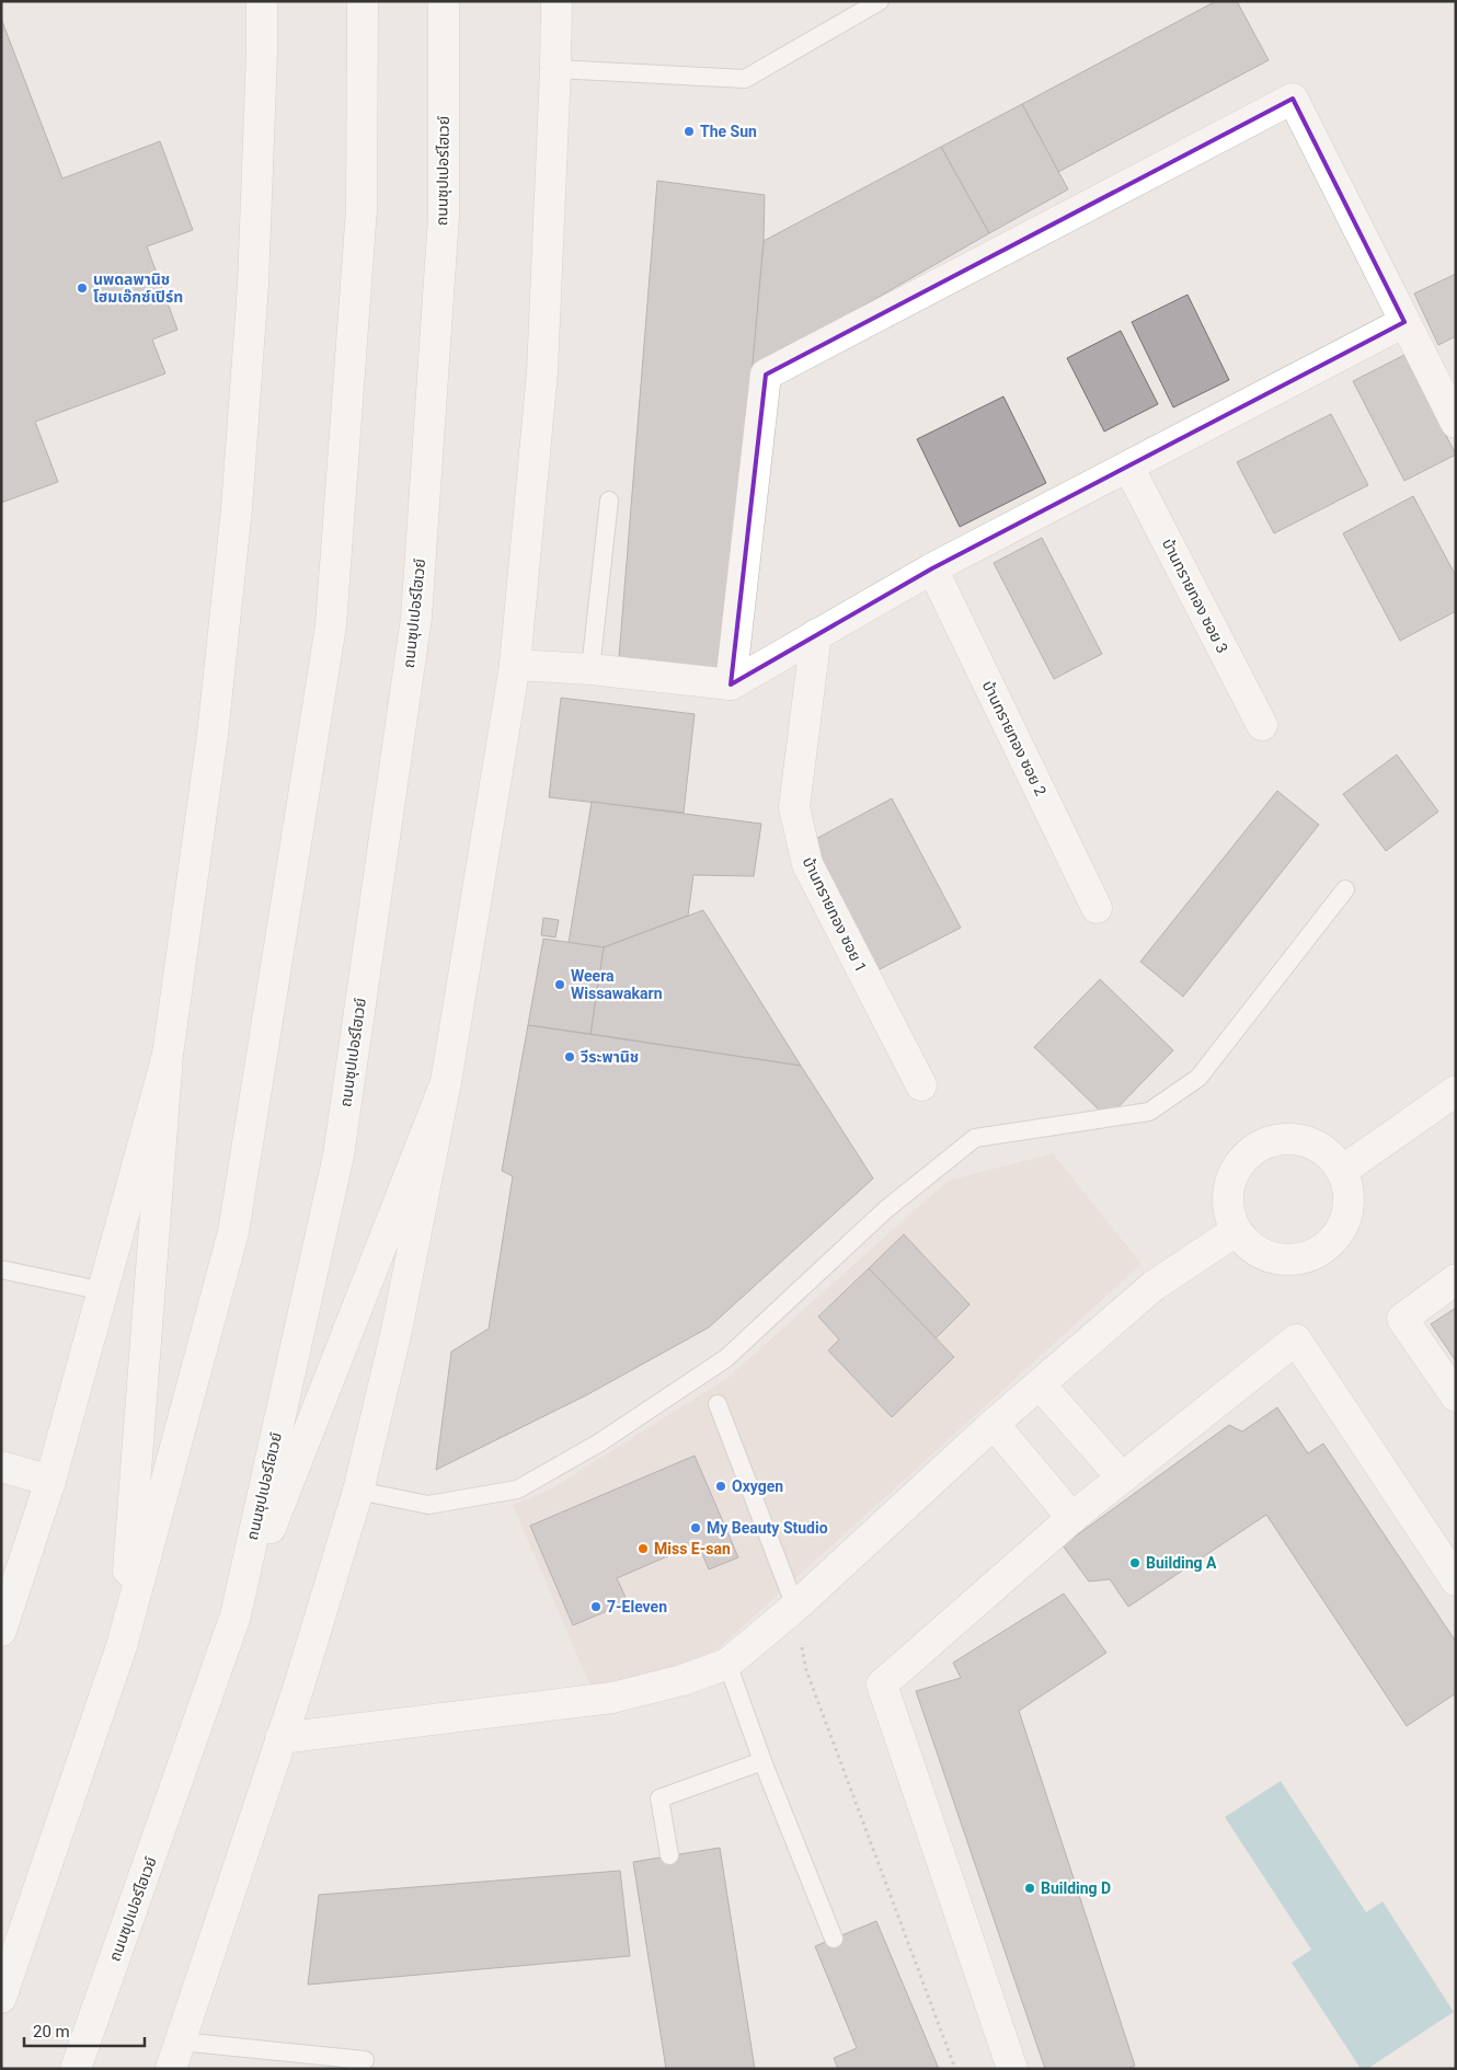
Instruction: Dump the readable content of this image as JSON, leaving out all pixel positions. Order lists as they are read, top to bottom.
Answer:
{
  "streets": {
    "main road": [
      "ถนนซุปเปอร์ไฮเวย์",
      "บ้านทรายทอง ซอย 3",
      "บ้านทรายทอง ซอย 2",
      "บ้านทรายทอง ซอย 1"
    ]
  },
  "places": [
    "The Sun",
    "นพดลพานิช โฮมเอ๊กซ์เปิร์ท",
    "Weera Wissawakarn",
    "วีระพานิช",
    "Oxygen",
    "My Beauty Studio",
    "Miss E-san",
    "Building A",
    "7-Eleven",
    "Building D"
  ],
  "scale_bar": "20 m"
}
